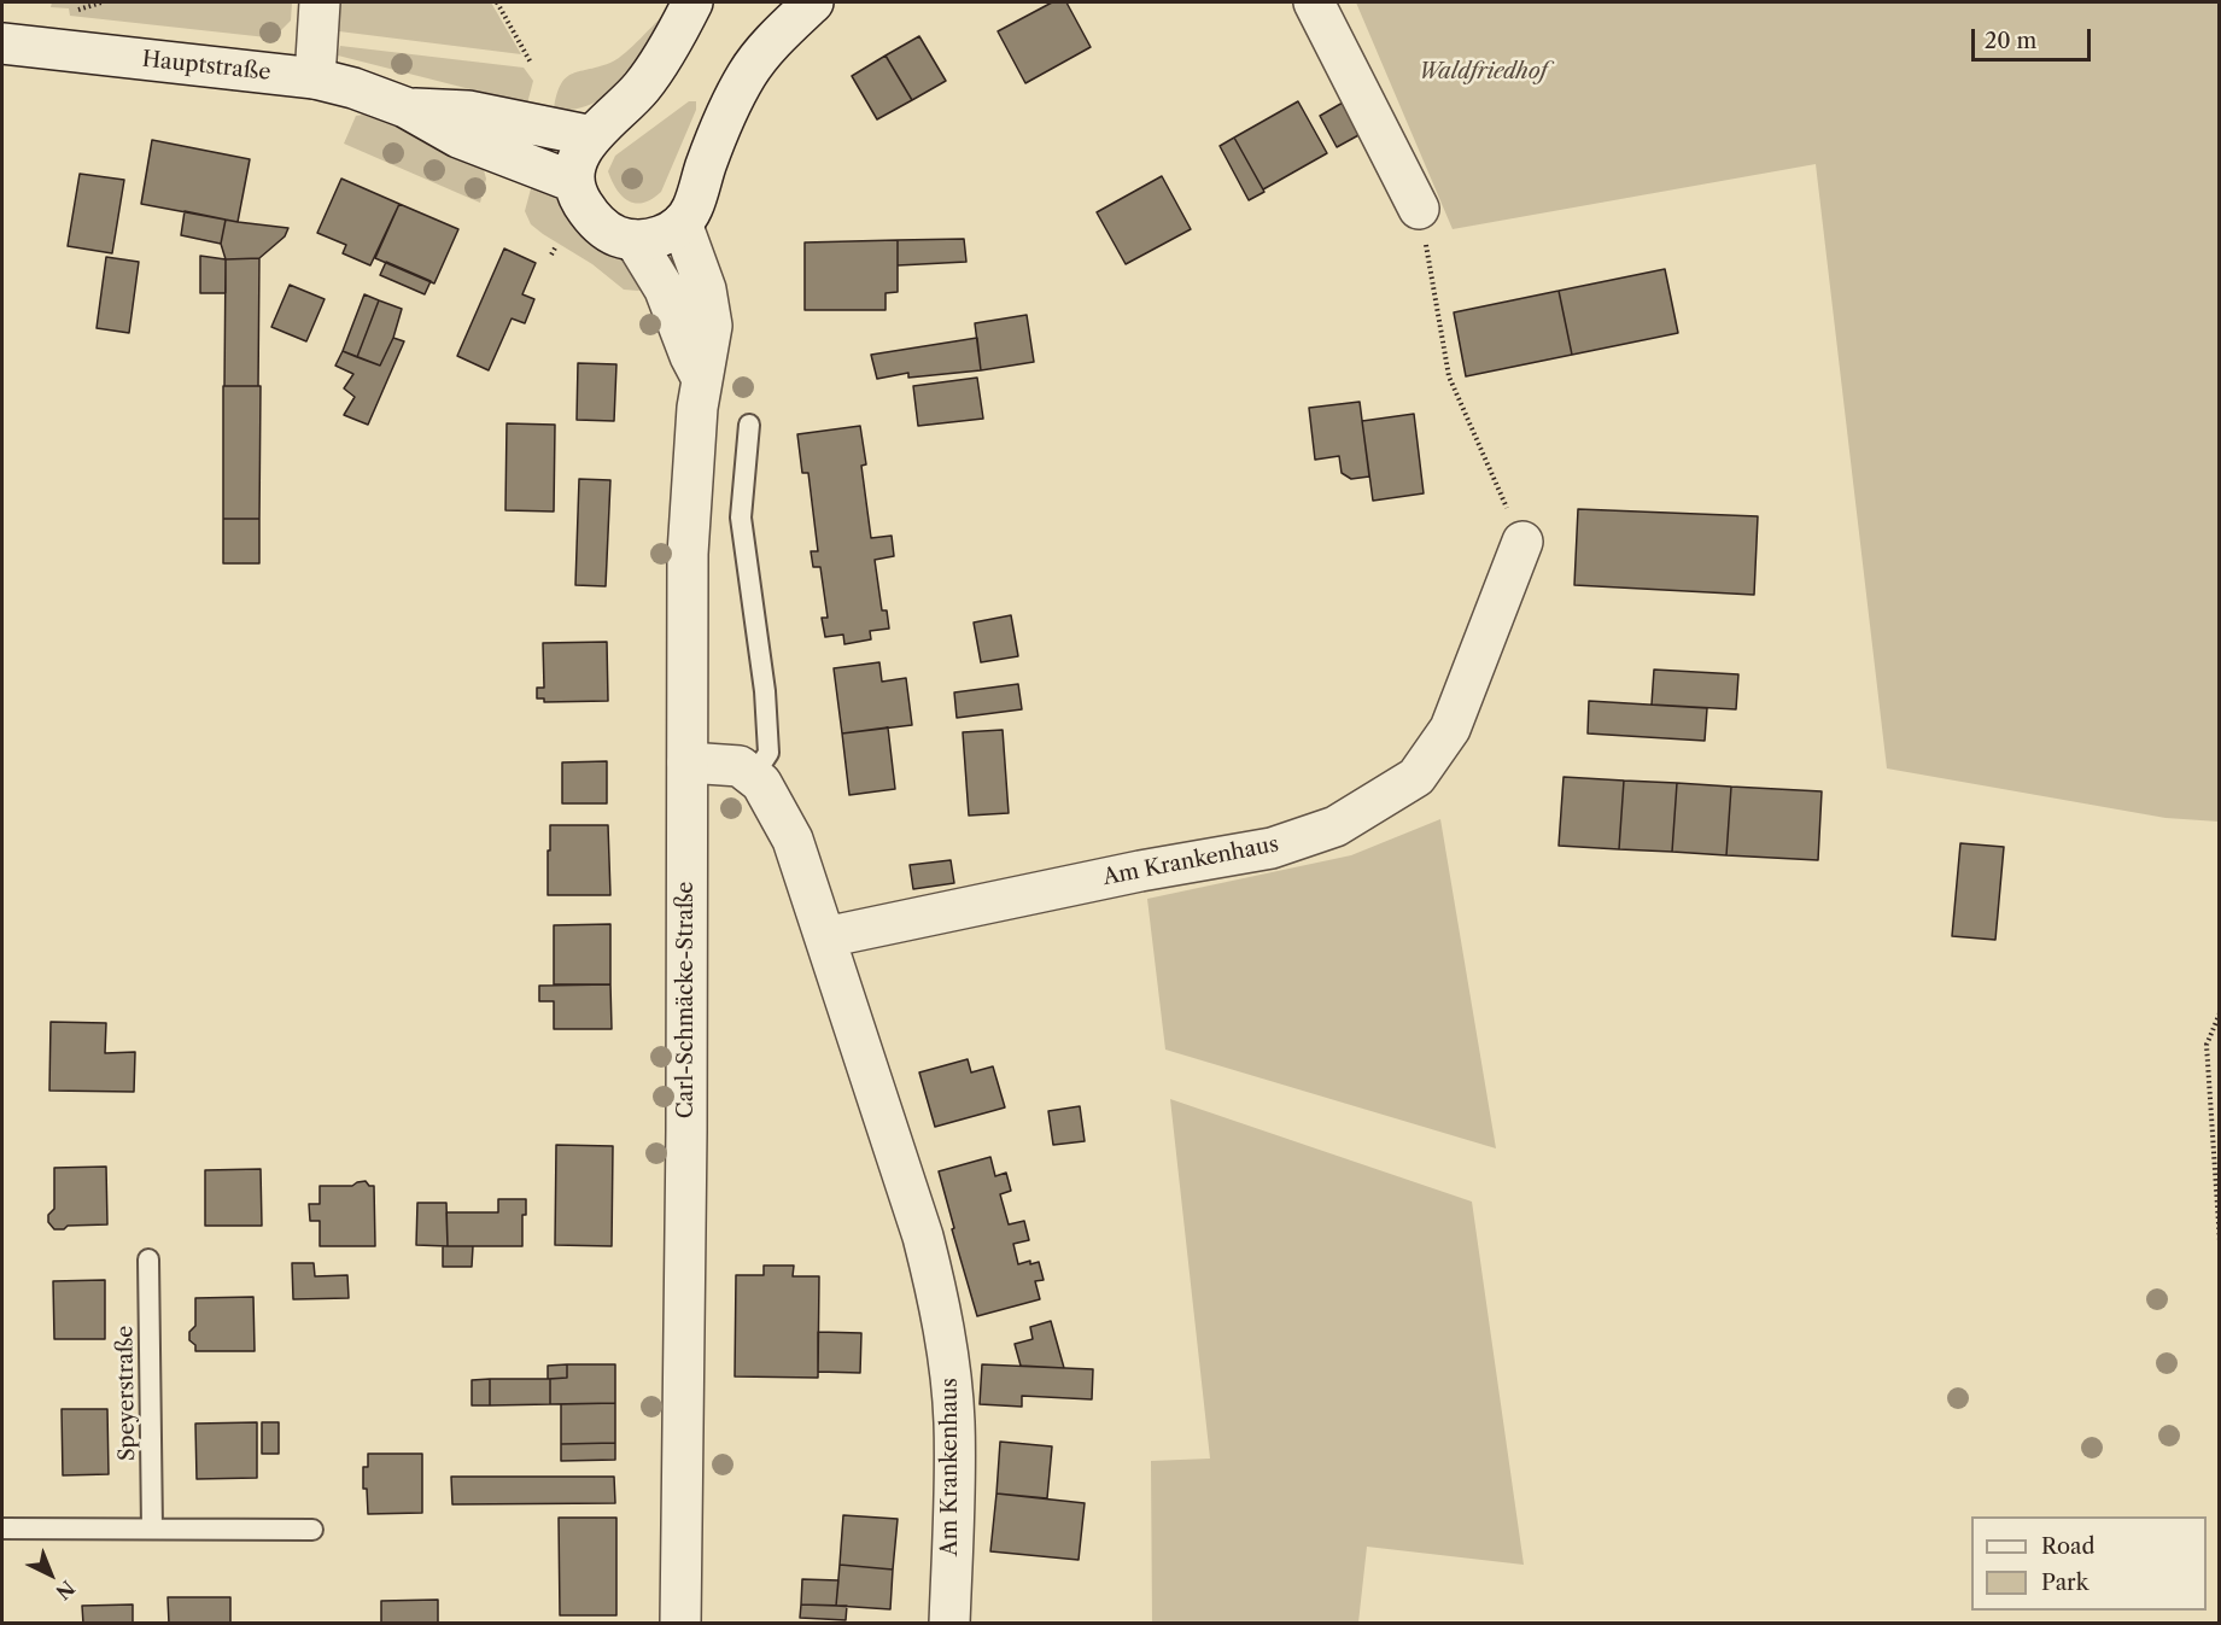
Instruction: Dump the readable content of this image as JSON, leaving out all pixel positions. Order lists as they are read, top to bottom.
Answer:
{
  "streets": {
    "street": ["Hauptstraße", "Am Krankenhaus", "Carl-Schmäcke-Straße"],
    "lane": ["Speyerstraße"]
  },
  "parks": ["Waldfriedhof"],
  "legend": ["Road", "Park"],
  "scale_bar": "20 m",
  "north": "bottom right"
}
